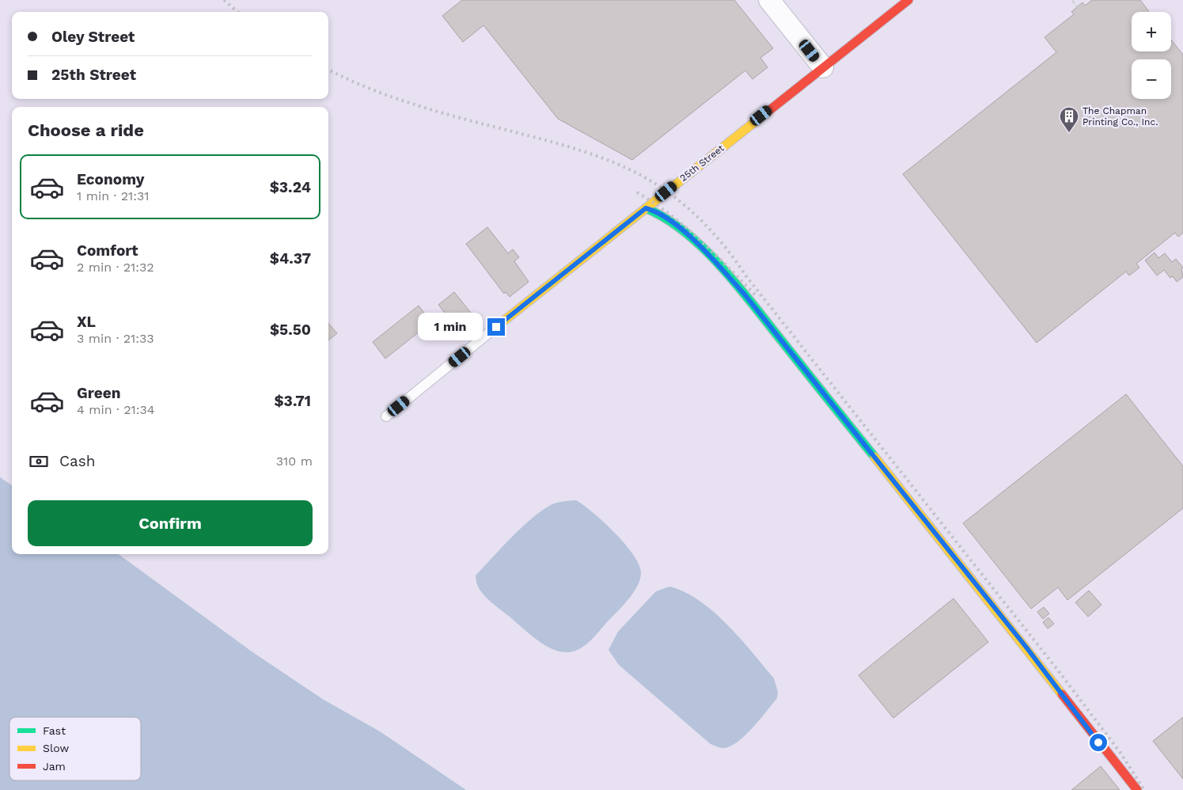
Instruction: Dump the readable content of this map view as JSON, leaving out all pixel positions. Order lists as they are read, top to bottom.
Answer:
{
  "streets": {
    "street": ["25th Street"]
  },
  "places": {
    "building": ["The Chapman Printing Co., Inc."]
  },
  "legend": ["Fast", "Slow", "Jam"],
  "page": {
    "map_buttons": ["+", "−"],
    "banner": ["Oley Street", "25th Street"],
    "heading": "Choose a ride",
    "list": [
      {
        "name": "Economy",
        "note": "1 min · 21:31",
        "value": "$3.24"
      },
      {
        "name": "Comfort",
        "note": "2 min · 21:32",
        "value": "$4.37"
      },
      {
        "name": "XL",
        "note": "3 min · 21:33",
        "value": "$5.50"
      },
      {
        "name": "Green",
        "note": "4 min · 21:34",
        "value": "$3.71"
      }
    ],
    "bubble": "1 min",
    "pay": ["Cash", "310 m"],
    "buttons": "Confirm"
  }
}
